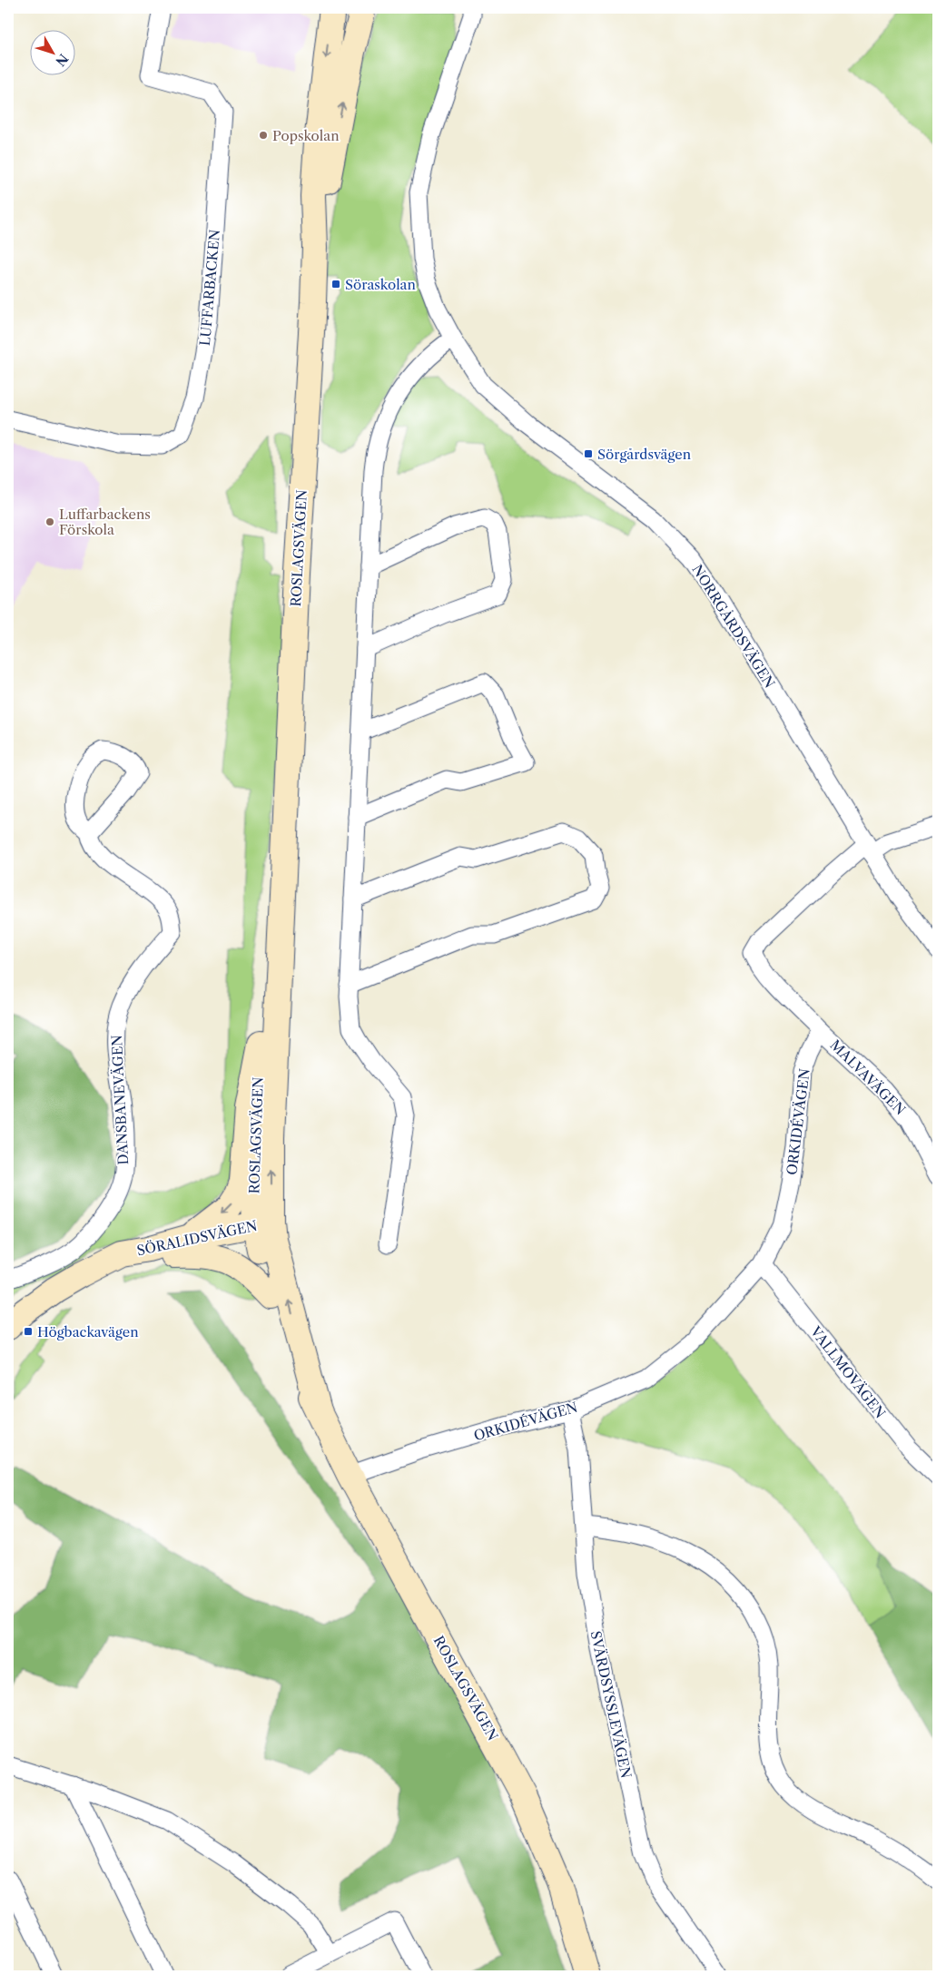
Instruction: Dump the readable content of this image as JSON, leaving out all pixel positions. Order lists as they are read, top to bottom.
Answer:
{
  "streets": {
    "main road": ["ROSLAGSVÄGEN", "SÖRALIDSVÄGEN"],
    "street": [
      "LUFFARBACKEN",
      "NORRGÅRDSVÄGEN",
      "MALVAVÄGEN",
      "DANSBANEVÄGEN",
      "ORKIDÉVÄGEN",
      "VALLMOVÄGEN",
      "SVÄRDSYSSLEVÄGEN"
    ]
  },
  "crossings": [
    ["ROSLAGSVÄGEN", "ORKIDÉVÄGEN"],
    ["ROSLAGSVÄGEN", "SÖRALIDSVÄGEN"],
    ["MALVAVÄGEN", "ORKIDÉVÄGEN"],
    ["ORKIDÉVÄGEN", "VALLMOVÄGEN"],
    ["ORKIDÉVÄGEN", "SVÄRDSYSSLEVÄGEN"]
  ],
  "places": {
    "other": ["Popskolan", "Luffarbackens Förskola"],
    "transit": ["Söraskolan", "Sörgårdsvägen", "Högbackavägen"]
  },
  "north": "bottom right"
}
